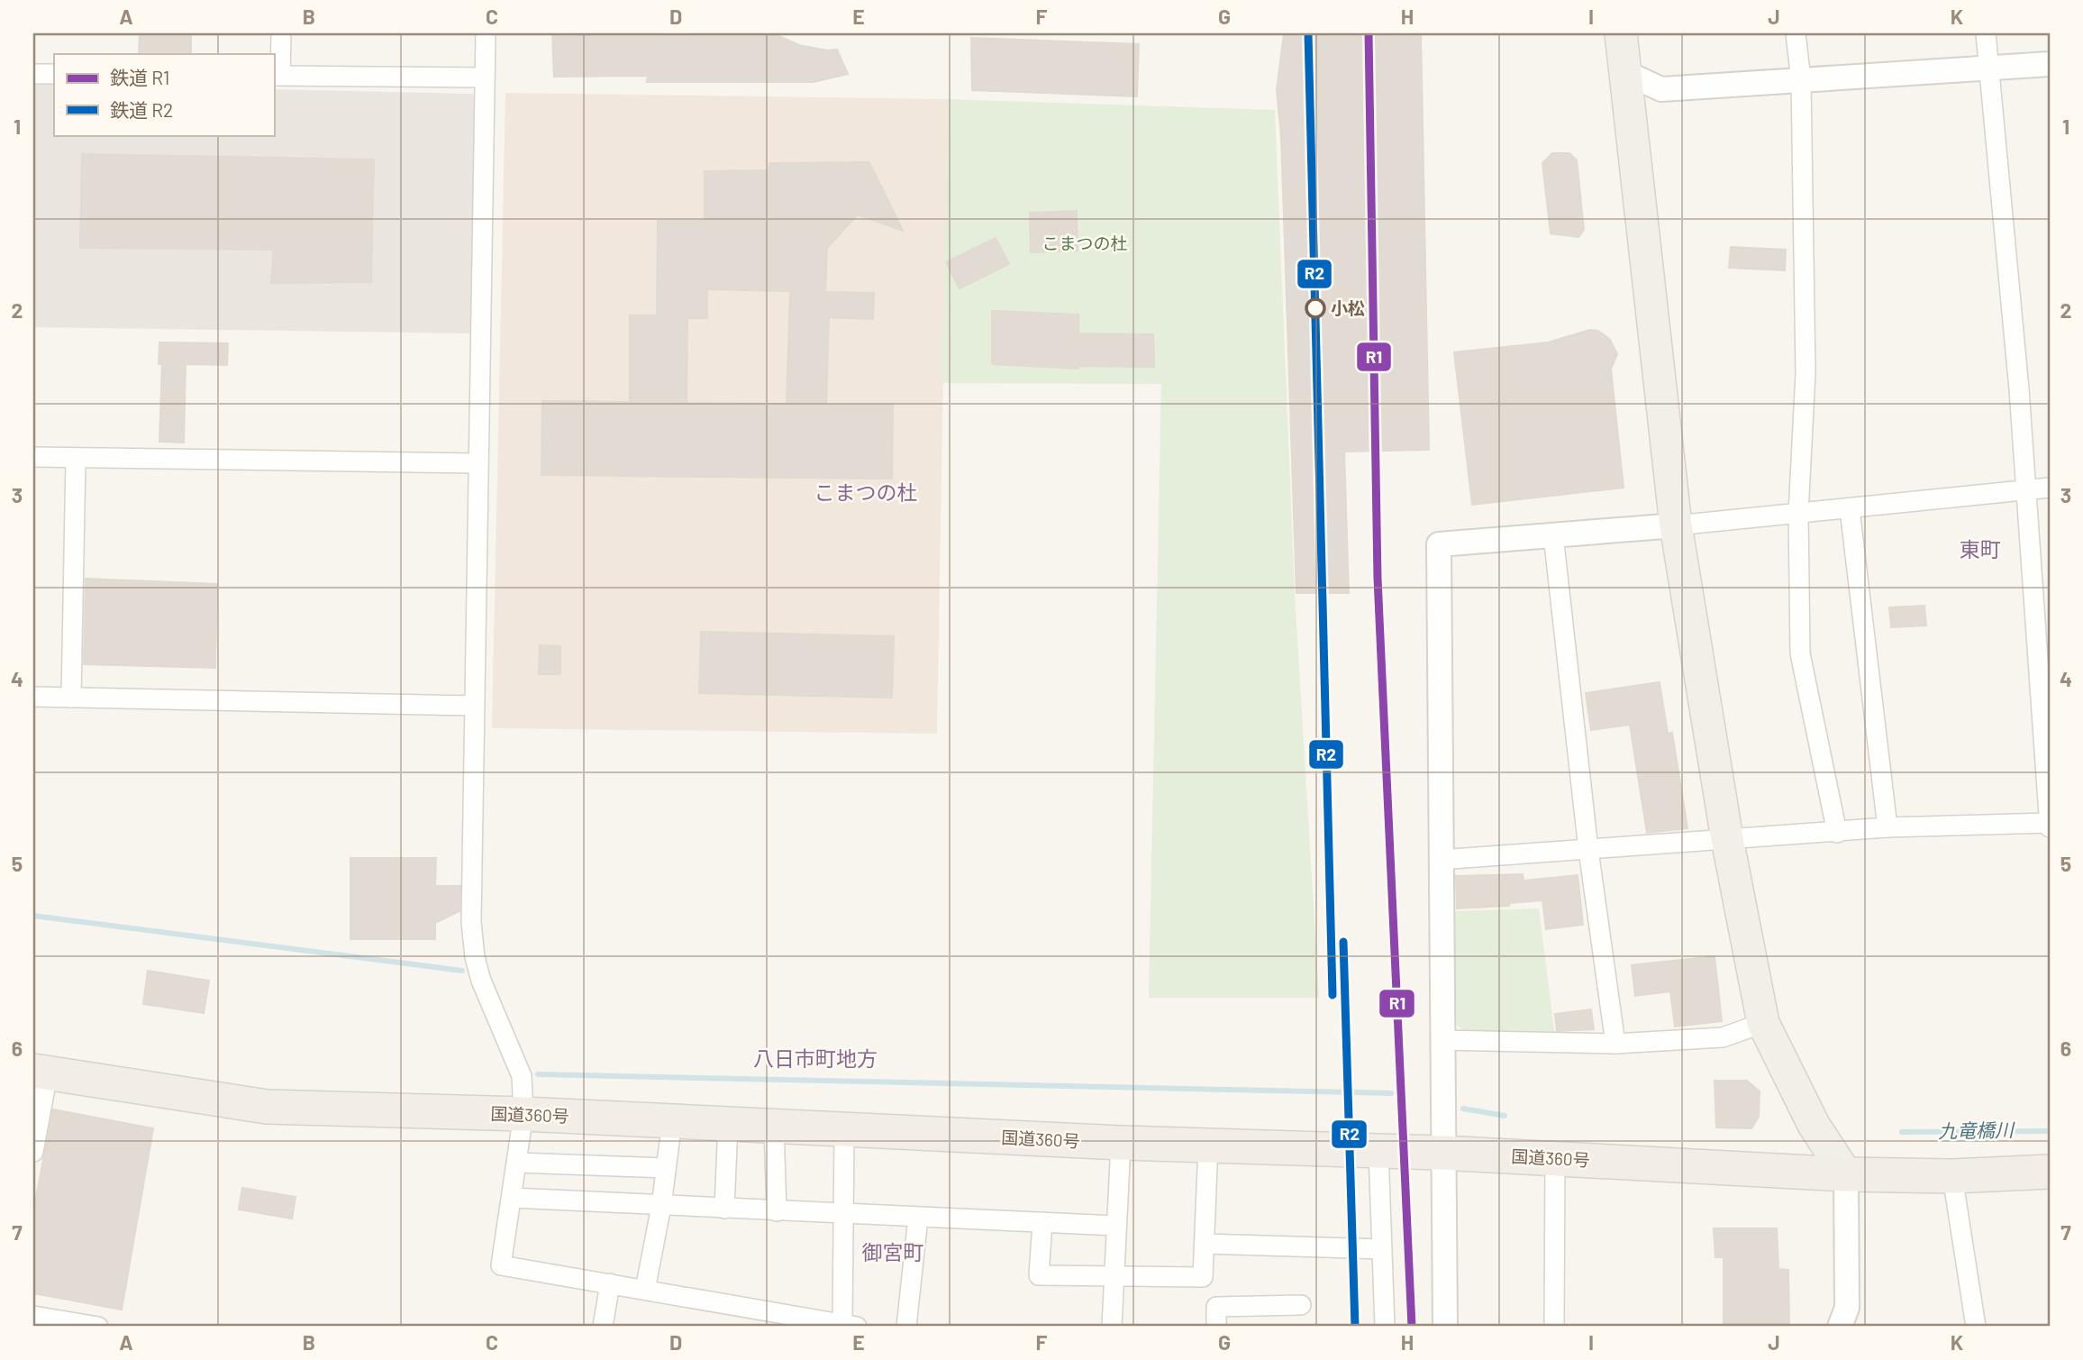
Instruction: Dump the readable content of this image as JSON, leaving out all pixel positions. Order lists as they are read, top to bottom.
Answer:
{
  "streets": {
    "highway": ["国道360号"]
  },
  "districts": [
    "こまつの杜",
    "東町",
    "八日市町地方",
    "御宮町"
  ],
  "water": ["九竜橋川"],
  "parks": ["こまつの杜"],
  "places": ["小松"],
  "lines": ["rail line R1", "rail line R2"],
  "legend": ["鉄道 R1", "鉄道 R2"],
  "grid": {
    "columns": [
      "A",
      "B",
      "C",
      "D",
      "E",
      "F",
      "G",
      "H",
      "I",
      "J",
      "K"
    ],
    "rows": [
      "1",
      "2",
      "3",
      "4",
      "5",
      "6",
      "7"
    ]
  }
}
